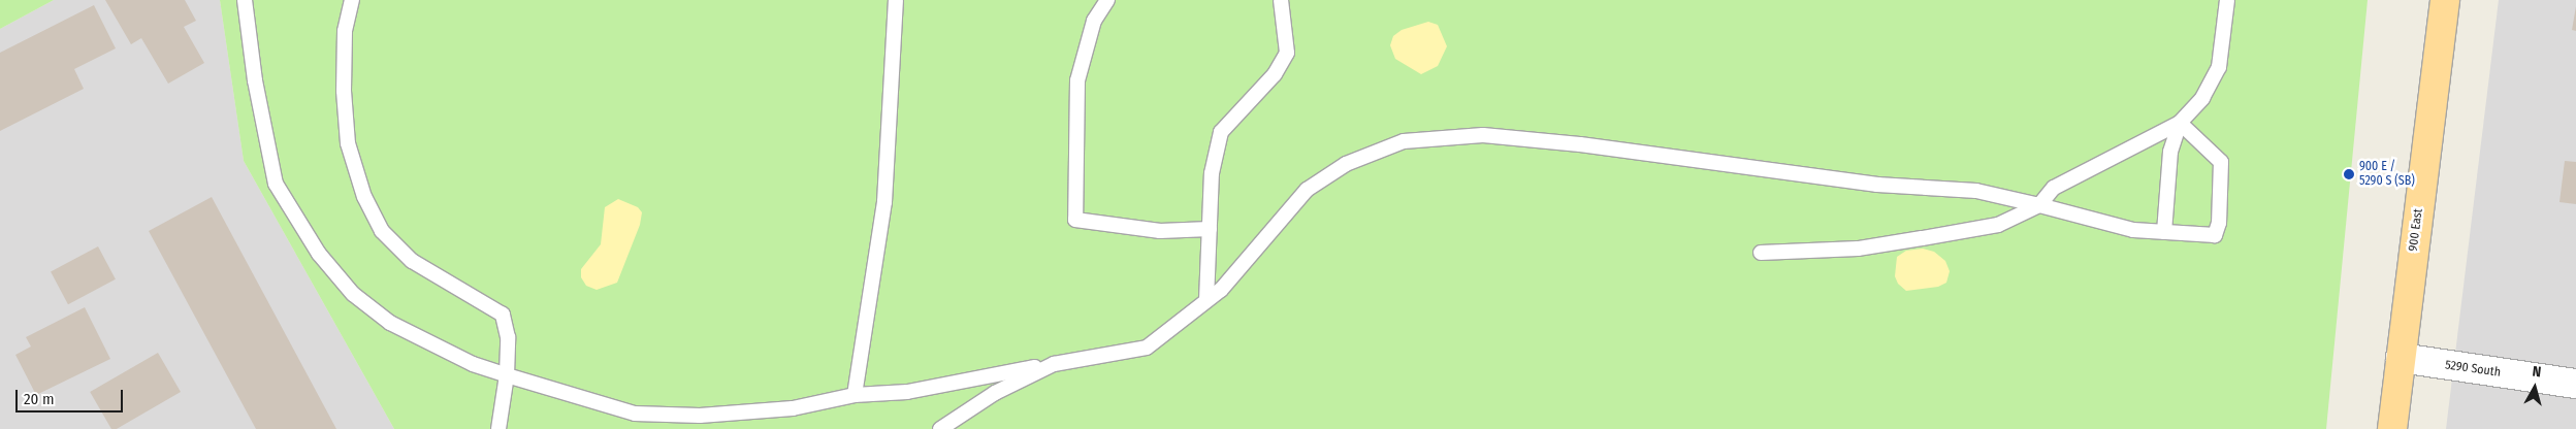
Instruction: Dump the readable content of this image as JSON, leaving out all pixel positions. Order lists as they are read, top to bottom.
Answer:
{
  "streets": {
    "main road": ["900 East"],
    "street": ["5290 South"]
  },
  "crossings": [
    ["900 East", "5290 South"]
  ],
  "places": ["900 E / 5290 S (SB)"],
  "scale_bar": "20 m",
  "north": "top"
}
